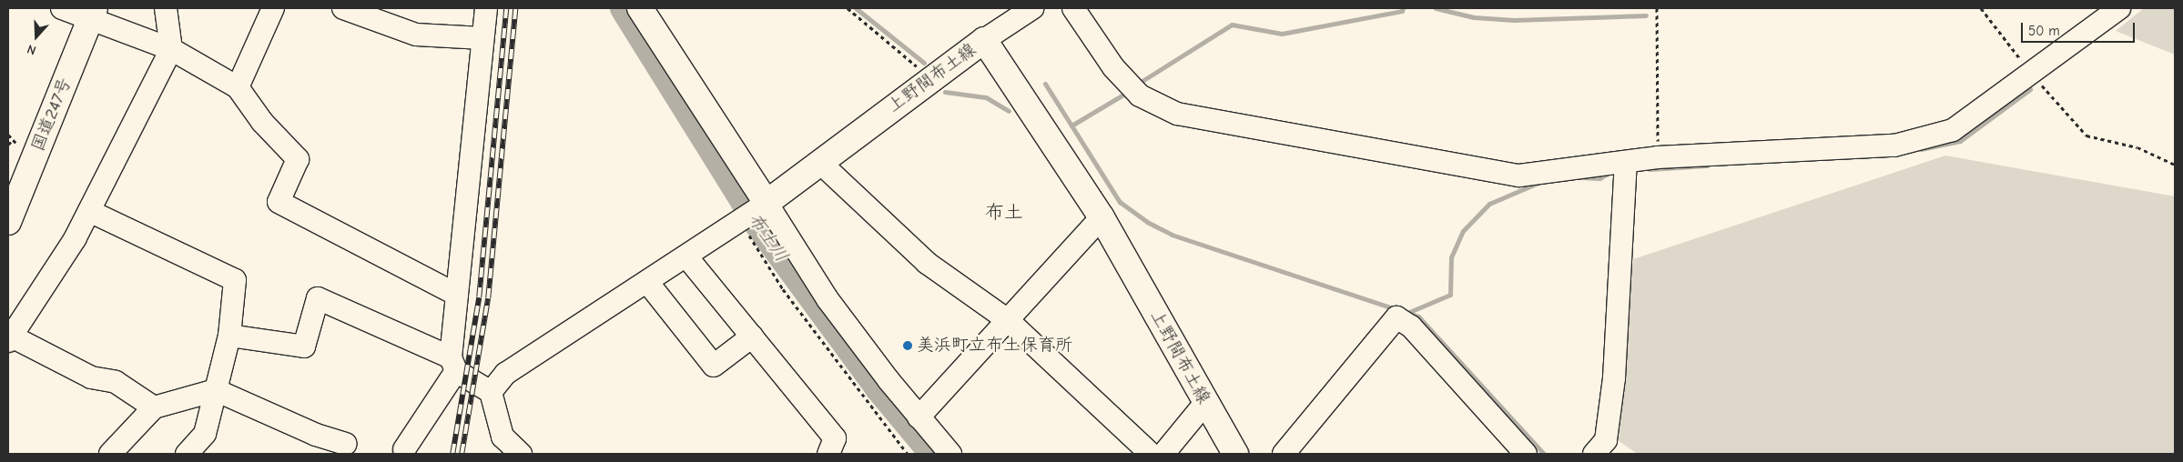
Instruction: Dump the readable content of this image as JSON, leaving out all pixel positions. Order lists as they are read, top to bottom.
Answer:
{
  "streets": {
    "main road": ["上野間布土線", "国道247号"]
  },
  "districts": ["布土"],
  "water": ["布土川"],
  "places": ["美浜町立布土保育所"],
  "scale_bar": "50 m",
  "north": "bottom"
}
